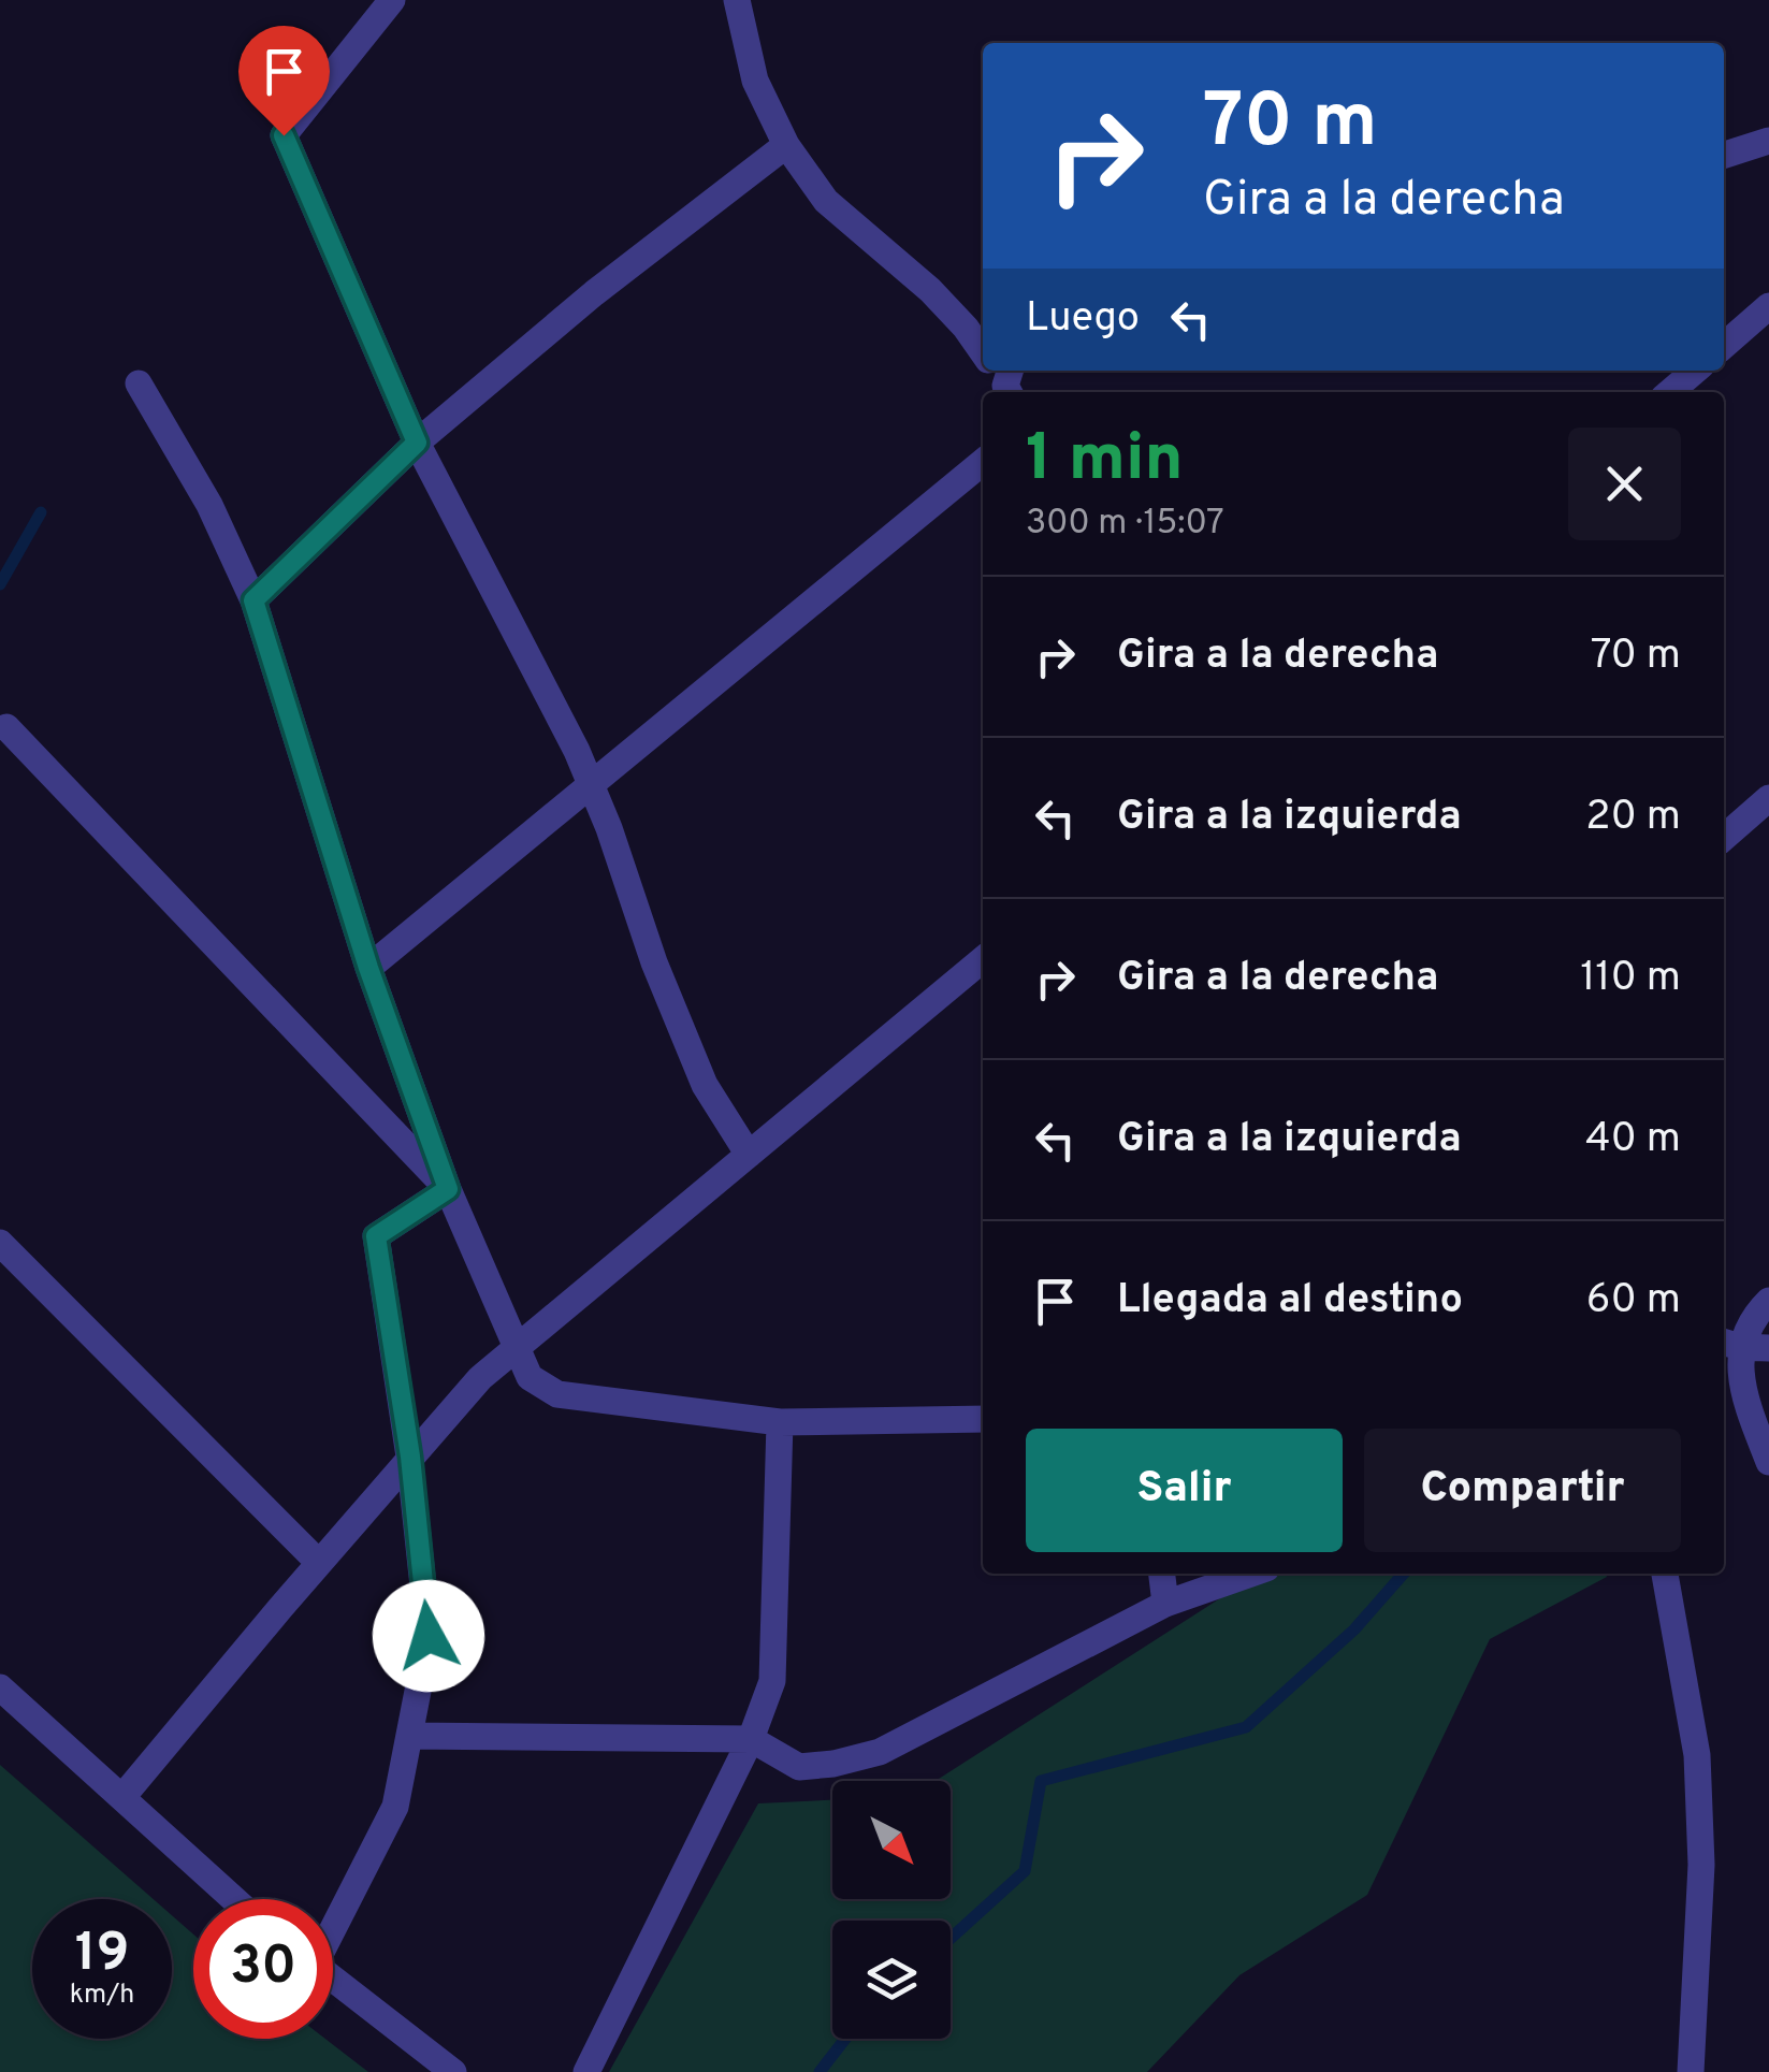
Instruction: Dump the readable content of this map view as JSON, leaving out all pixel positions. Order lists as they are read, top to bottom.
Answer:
{
  "north": "bottom right",
  "page": {
    "turn": ["70 m", "Gira a la derecha"],
    "then": "Luego",
    "heading": ["1 min", "300 m · 15:07"],
    "list": [
      {
        "name": "Gira a la derecha",
        "value": "70 m"
      },
      {
        "name": "Gira a la izquierda",
        "value": "20 m"
      },
      {
        "name": "Gira a la derecha",
        "value": "110 m"
      },
      {
        "name": "Gira a la izquierda",
        "value": "40 m"
      },
      {
        "name": "Llegada al destino",
        "value": "60 m"
      }
    ],
    "buttons": ["Salir", "Compartir"],
    "speed": "19 km/h",
    "limit": "30"
  }
}
